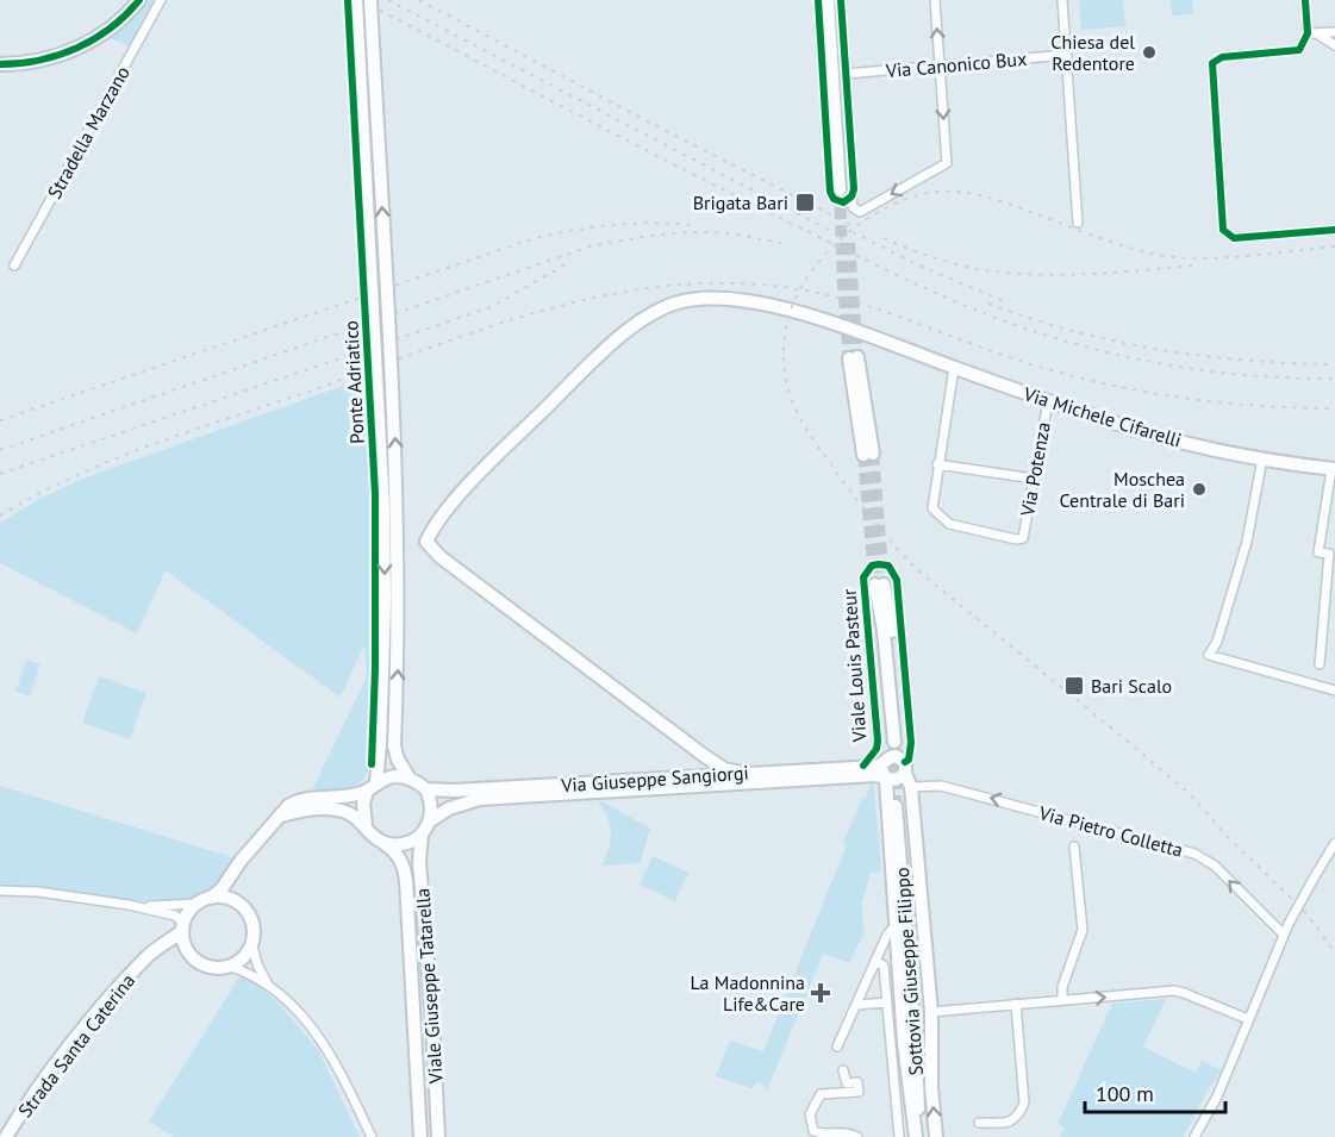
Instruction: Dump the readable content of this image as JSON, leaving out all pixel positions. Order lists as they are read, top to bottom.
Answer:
{
  "streets": {
    "main road": [
      "Ponte Adriatico",
      "Via Michele Cifarelli",
      "Via Giuseppe Sangiorgi",
      "Sottovia Giuseppe Filippo",
      "Viale Giuseppe Tatarella",
      "Strada Santa Caterina"
    ],
    "street": [
      "Via Canonico Bux",
      "Stradella Marzano",
      "Via Potenza",
      "Viale Louis Pasteur",
      "Via Pietro Colletta"
    ]
  },
  "crossings": [
    ["Ponte Adriatico", "Via Giuseppe Sangiorgi"],
    ["Ponte Adriatico", "Viale Giuseppe Tatarella"],
    ["Via Michele Cifarelli", "Via Potenza"],
    ["Viale Louis Pasteur", "Via Giuseppe Sangiorgi"],
    ["Via Giuseppe Sangiorgi", "Viale Giuseppe Tatarella"]
  ],
  "one_way": ["Via Pietro Colletta"],
  "places": {
    "other": ["Chiesa del Redentore", "Moschea Centrale di Bari"],
    "transit": ["Brigata Bari", "Bari Scalo"],
    "health": ["La Madonnina Life&Care"]
  },
  "scale_bar": "100 m"
}
